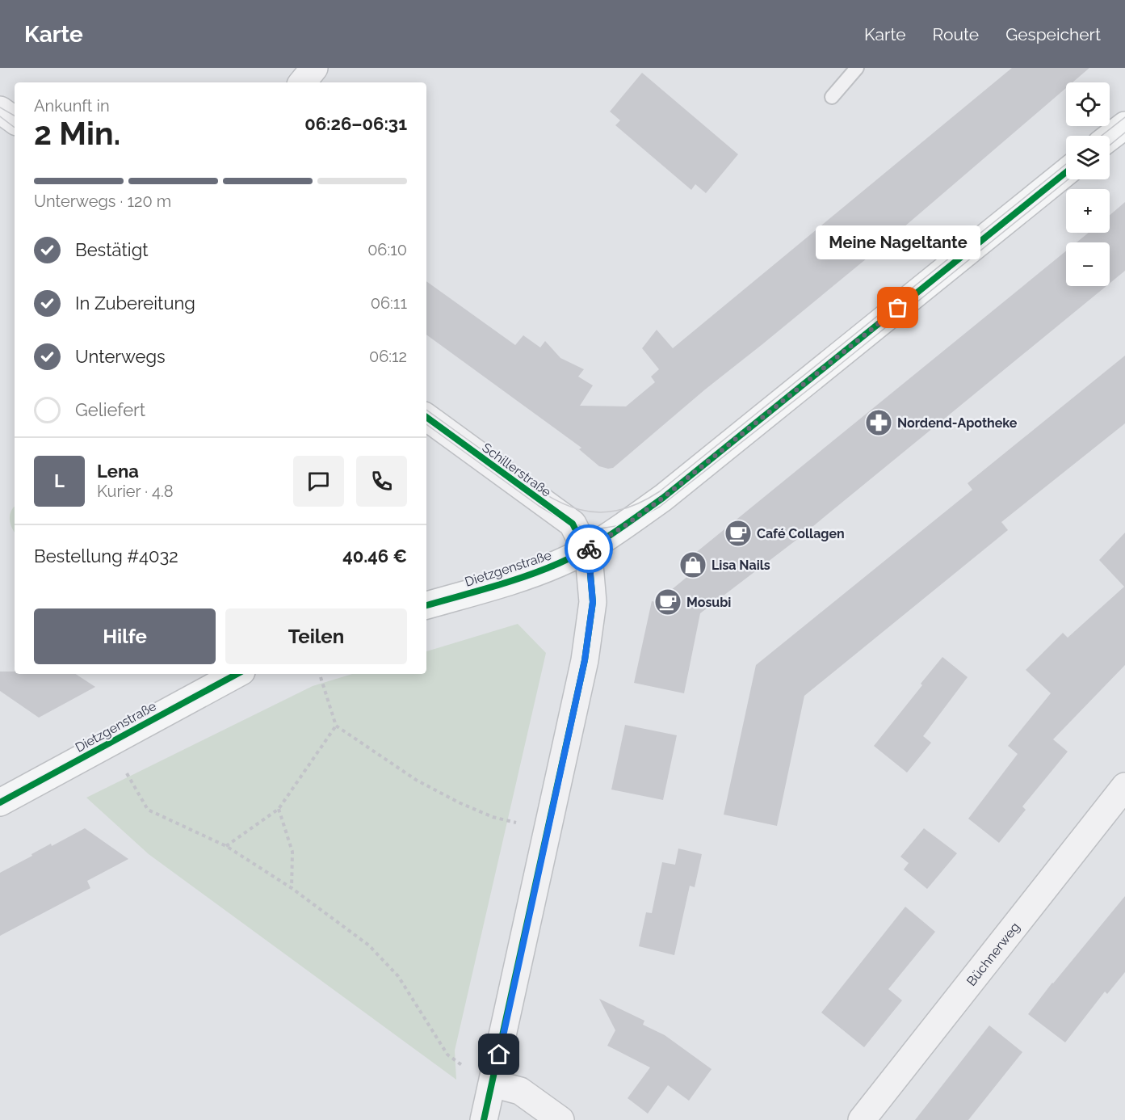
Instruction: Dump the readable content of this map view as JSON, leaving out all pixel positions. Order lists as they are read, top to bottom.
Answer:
{
  "streets": {
    "main road": ["Dietzgenstraße"],
    "street": ["Schillerstraße", "Büchnerweg"]
  },
  "crossings": [
    ["Schillerstraße", "Dietzgenstraße"]
  ],
  "places": {
    "other": ["Meine Nageltante"],
    "pharmacy": ["Nordend-Apotheke"],
    "cafe": ["Café Collagen", "Mosubi"],
    "shop": ["Lisa Nails"]
  },
  "page": {
    "header": "Karte",
    "nav": ["Karte", "Route", "Gespeichert"],
    "map_buttons": ["+", "−"],
    "heading": ["2 Min.", "Ankunft in", "06:26–06:31"],
    "panel": [
      "Lena",
      "Kurier · 4.8",
      "Bestellung #4032",
      "40.46 €"
    ],
    "bar": "Unterwegs · 120 m",
    "list": [
      ["Bestätigt", "06:10"],
      ["In Zubereitung", "06:11"],
      ["Unterwegs", "06:12"],
      "Geliefert"
    ],
    "bubble": "Meine Nageltante",
    "round": "L",
    "buttons": ["Hilfe", "Teilen"]
  }
}
